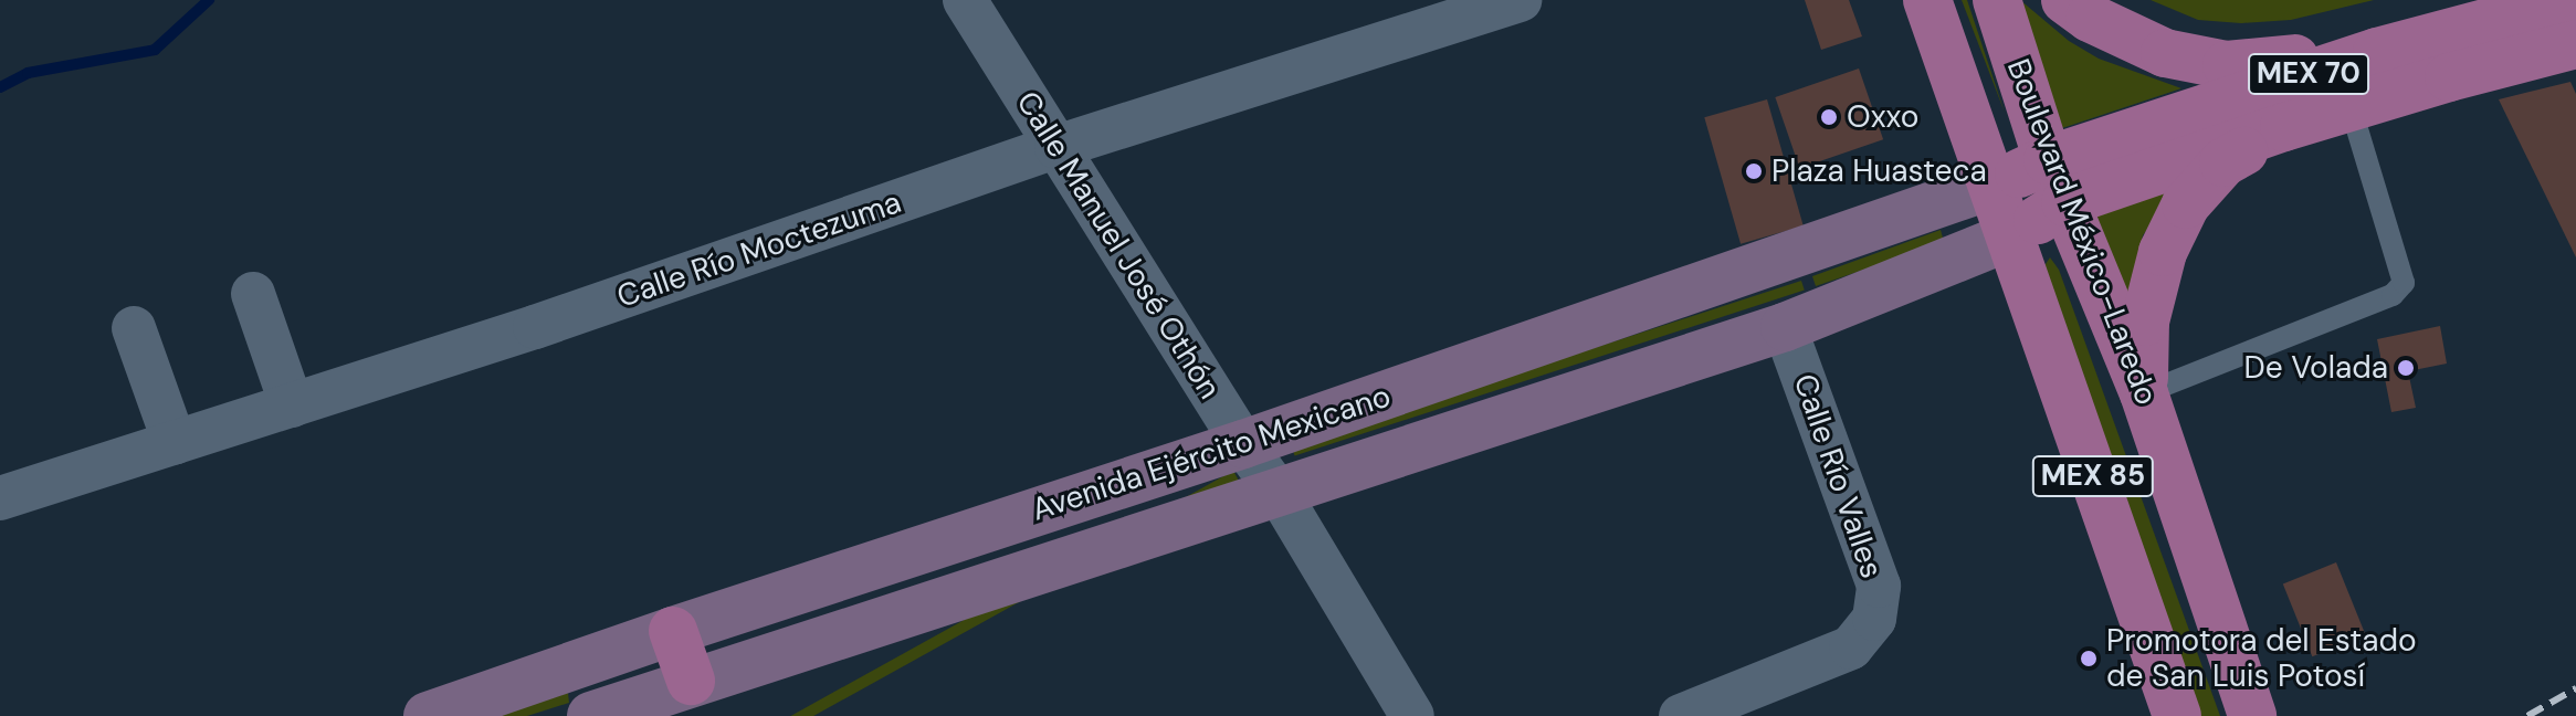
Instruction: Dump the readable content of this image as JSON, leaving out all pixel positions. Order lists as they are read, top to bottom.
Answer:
{
  "streets": {
    "main road": [
      "MEX 70",
      "Boulevard México-Laredo",
      "Avenida Ejército Mexicano",
      "MEX 85"
    ],
    "street": ["Calle Manuel José Othón", "Calle Río Moctezuma", "Calle Río Valles"]
  },
  "crossings": [
    ["MEX 70", "Boulevard México-Laredo"],
    ["MEX 70", "Avenida Ejército Mexicano"],
    ["Boulevard México-Laredo", "Avenida Ejército Mexicano"],
    ["Calle Manuel José Othón", "Calle Río Moctezuma"],
    ["Calle Manuel José Othón", "Avenida Ejército Mexicano"],
    ["Avenida Ejército Mexicano", "Calle Río Valles"]
  ],
  "places": [
    "Oxxo",
    "Plaza Huasteca",
    "De Volada",
    "Promotora del Estado de San Luis Potosí"
  ]
}
